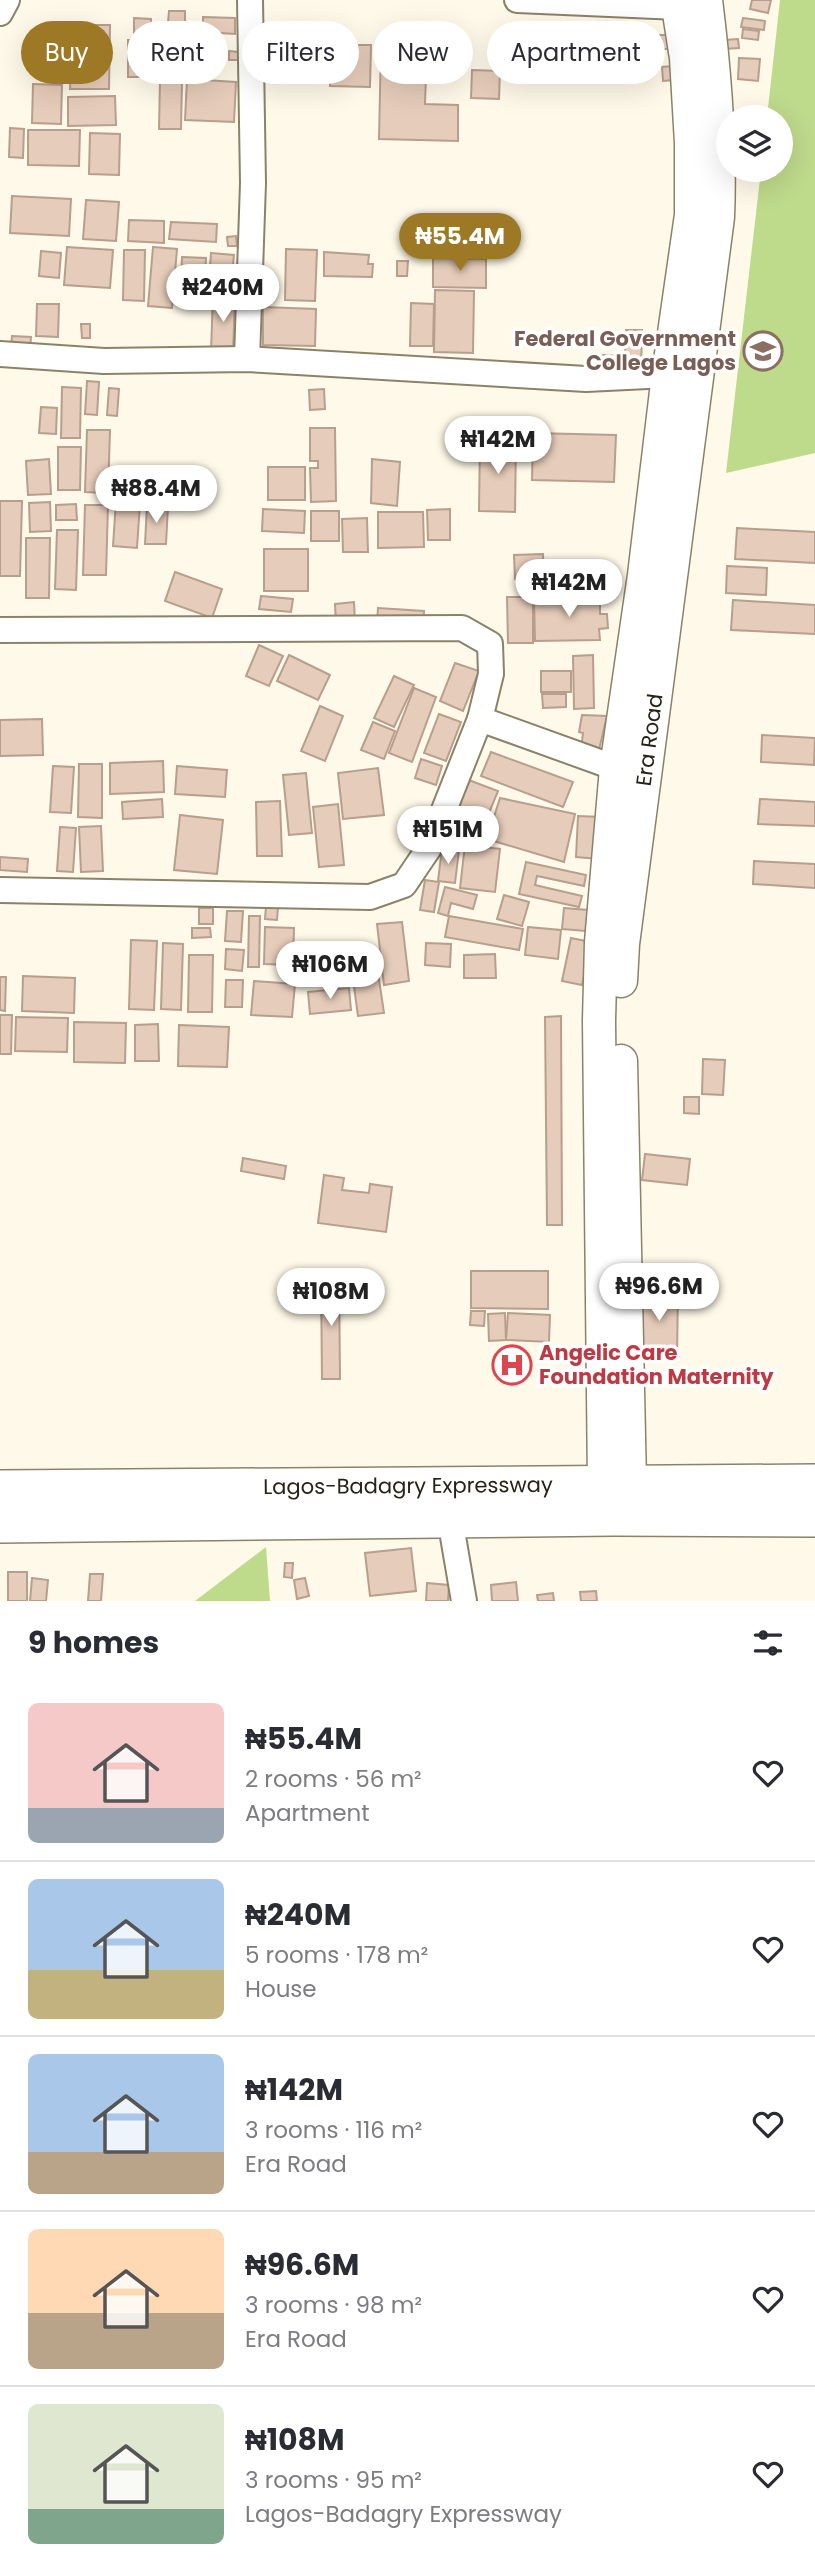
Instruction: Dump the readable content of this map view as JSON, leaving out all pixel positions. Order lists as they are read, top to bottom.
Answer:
{
  "streets": {
    "highway": ["Lagos-Badagry Expressway"],
    "main road": ["Era Road"]
  },
  "crossings": [
    ["Era Road", "Lagos-Badagry Expressway"]
  ],
  "places": {
    "school or university": ["Federal Government College Lagos"],
    "hospital": ["Angelic Care Foundation Maternity"]
  },
  "page": {
    "chip": [
      "Buy",
      "Rent",
      "Filters",
      "New",
      "Apartment"
    ],
    "price": [
      "₦55.4M",
      "₦240M",
      "₦142M",
      "₦88.4M",
      "₦142M",
      "₦151M",
      "₦106M",
      "₦96.6M",
      "₦108M"
    ],
    "heading": "9 homes",
    "list": [
      {
        "name": "₦55.4M",
        "note": "2 rooms · 56 m² · Apartment"
      },
      {
        "name": "₦240M",
        "note": "5 rooms · 178 m² · House"
      },
      {
        "name": "₦142M",
        "note": "3 rooms · 116 m² · Era Road"
      },
      {
        "name": "₦96.6M",
        "note": "3 rooms · 98 m² · Era Road"
      },
      {
        "name": "₦108M",
        "note": "3 rooms · 95 m² · Lagos-Badagry Expressway"
      }
    ]
  }
}
